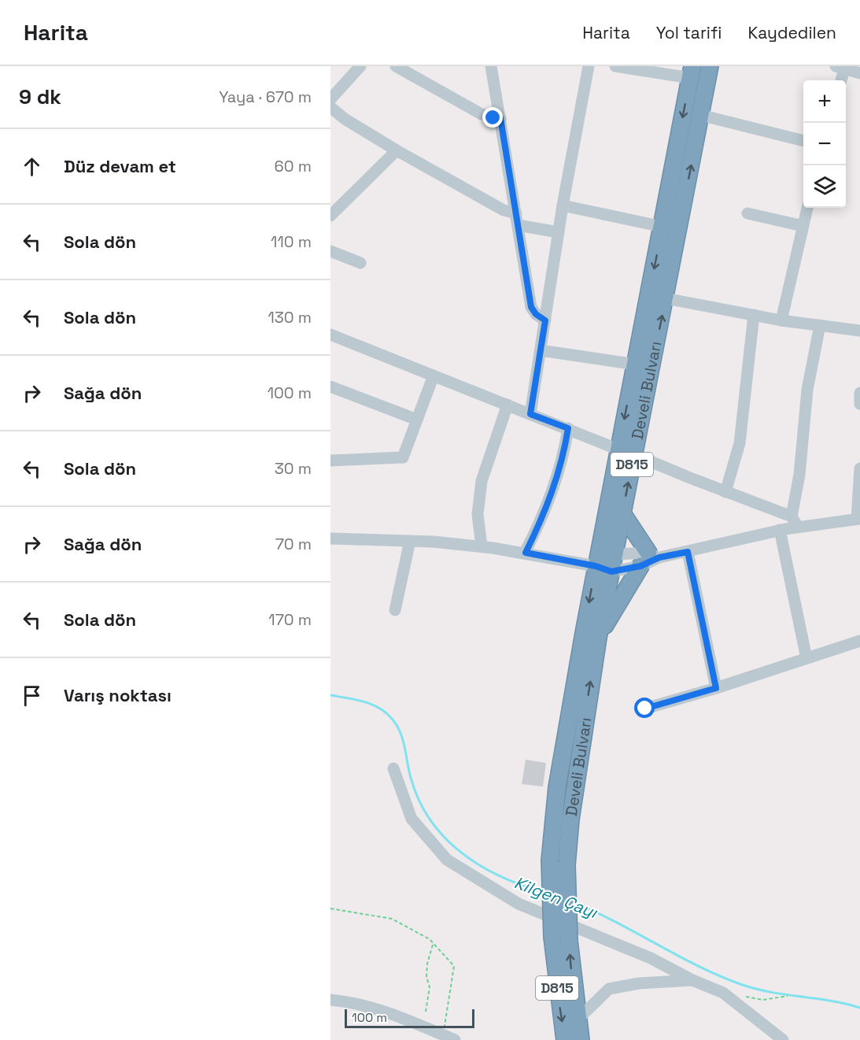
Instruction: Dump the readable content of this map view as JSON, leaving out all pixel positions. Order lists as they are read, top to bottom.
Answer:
{
  "streets": {
    "highway": ["Develi Bulvarı", "D815"]
  },
  "crossings": [
    ["Develi Bulvarı", "D815"]
  ],
  "water": ["Kilgen Çayı"],
  "scale_bar": "100 m",
  "page": {
    "header": "Harita",
    "nav": ["Harita", "Yol tarifi", "Kaydedilen"],
    "heading": ["9 dk", "Yaya · 670 m"],
    "map_buttons": ["+", "−"],
    "list": [
      ["Düz devam et", "60 m"],
      ["Sola dön", "110 m"],
      ["Sola dön", "130 m"],
      ["Sağa dön", "100 m"],
      ["Sola dön", "30 m"],
      ["Sağa dön", "70 m"],
      ["Sola dön", "170 m"],
      "Varış noktası"
    ],
    "scale": "100 m"
  }
}
